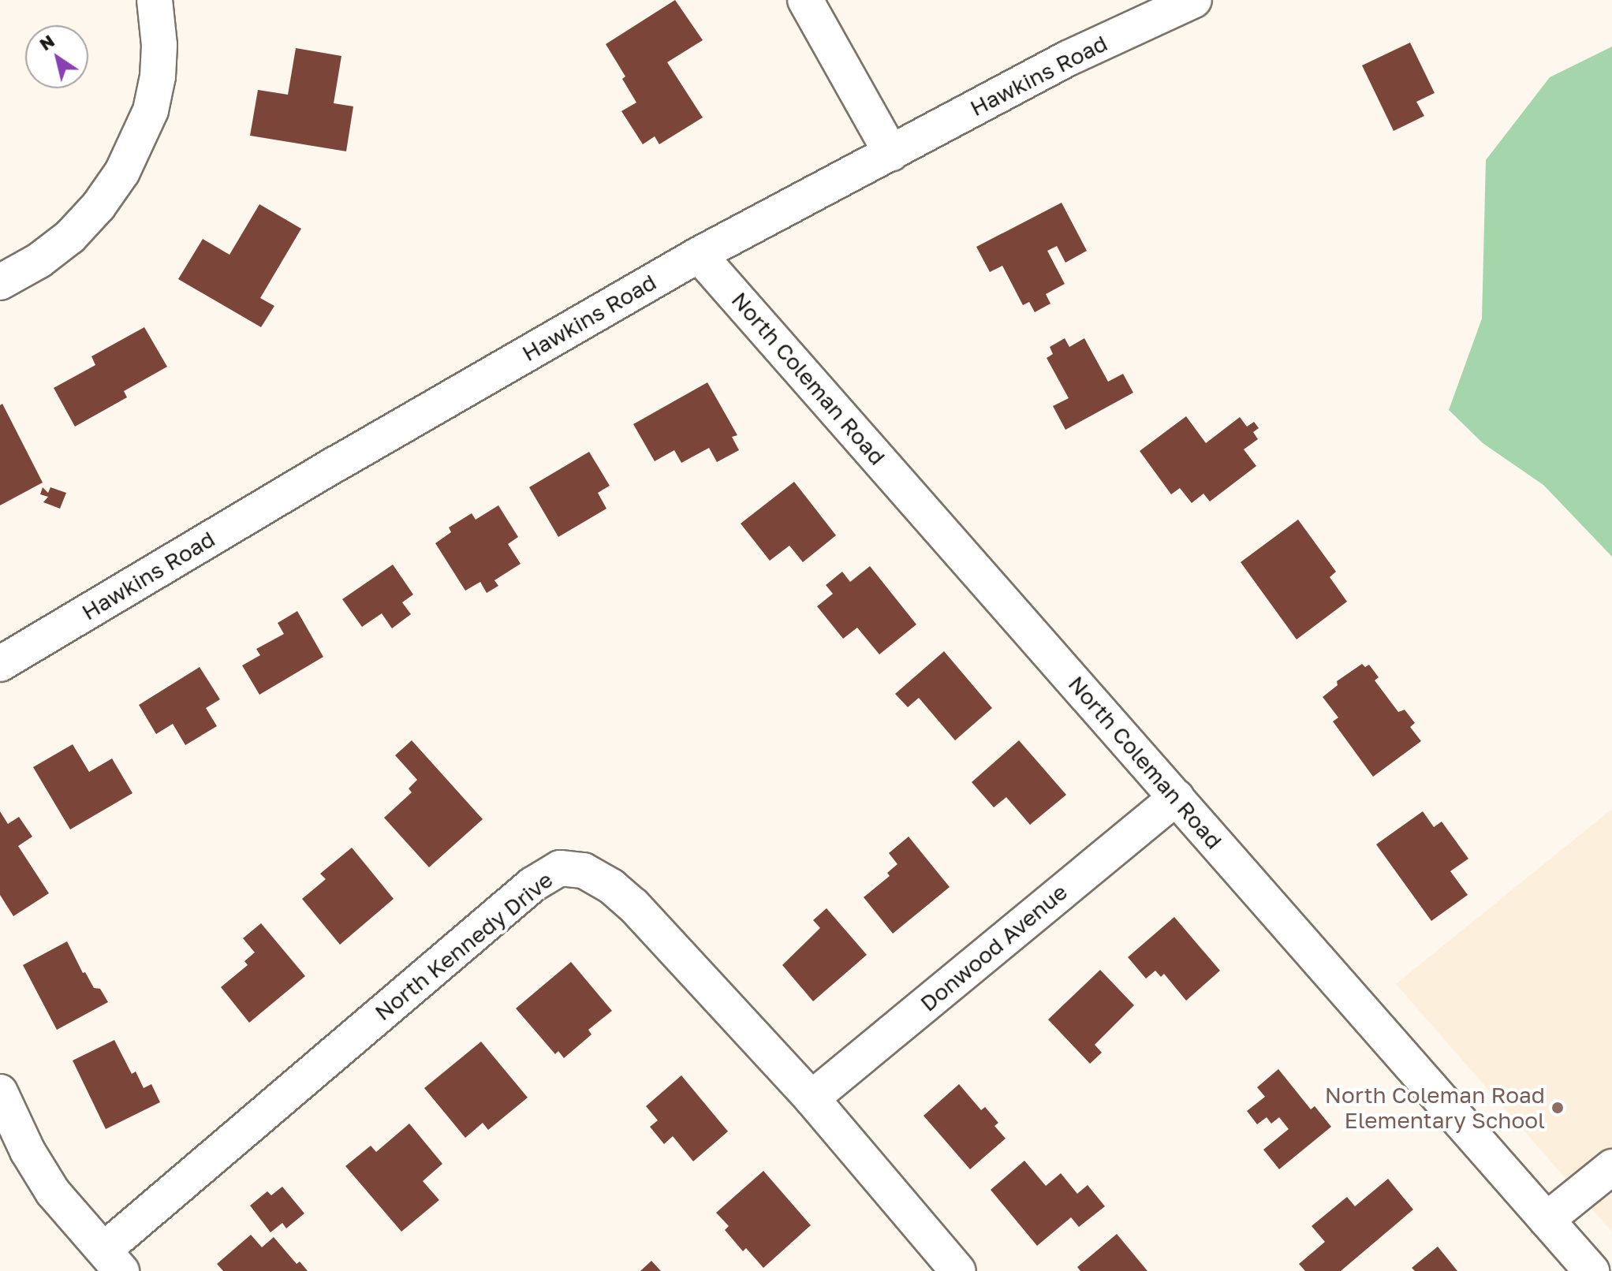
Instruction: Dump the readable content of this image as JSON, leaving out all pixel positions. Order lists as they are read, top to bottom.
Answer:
{
  "streets": {
    "street": [
      "Hawkins Road",
      "North Coleman Road",
      "North Kennedy Drive",
      "Donwood Avenue"
    ]
  },
  "crossings": [
    ["Hawkins Road", "North Coleman Road"],
    ["North Coleman Road", "Donwood Avenue"],
    ["North Kennedy Drive", "Donwood Avenue"]
  ],
  "places": ["North Coleman Road Elementary School"],
  "north": "top left"
}
